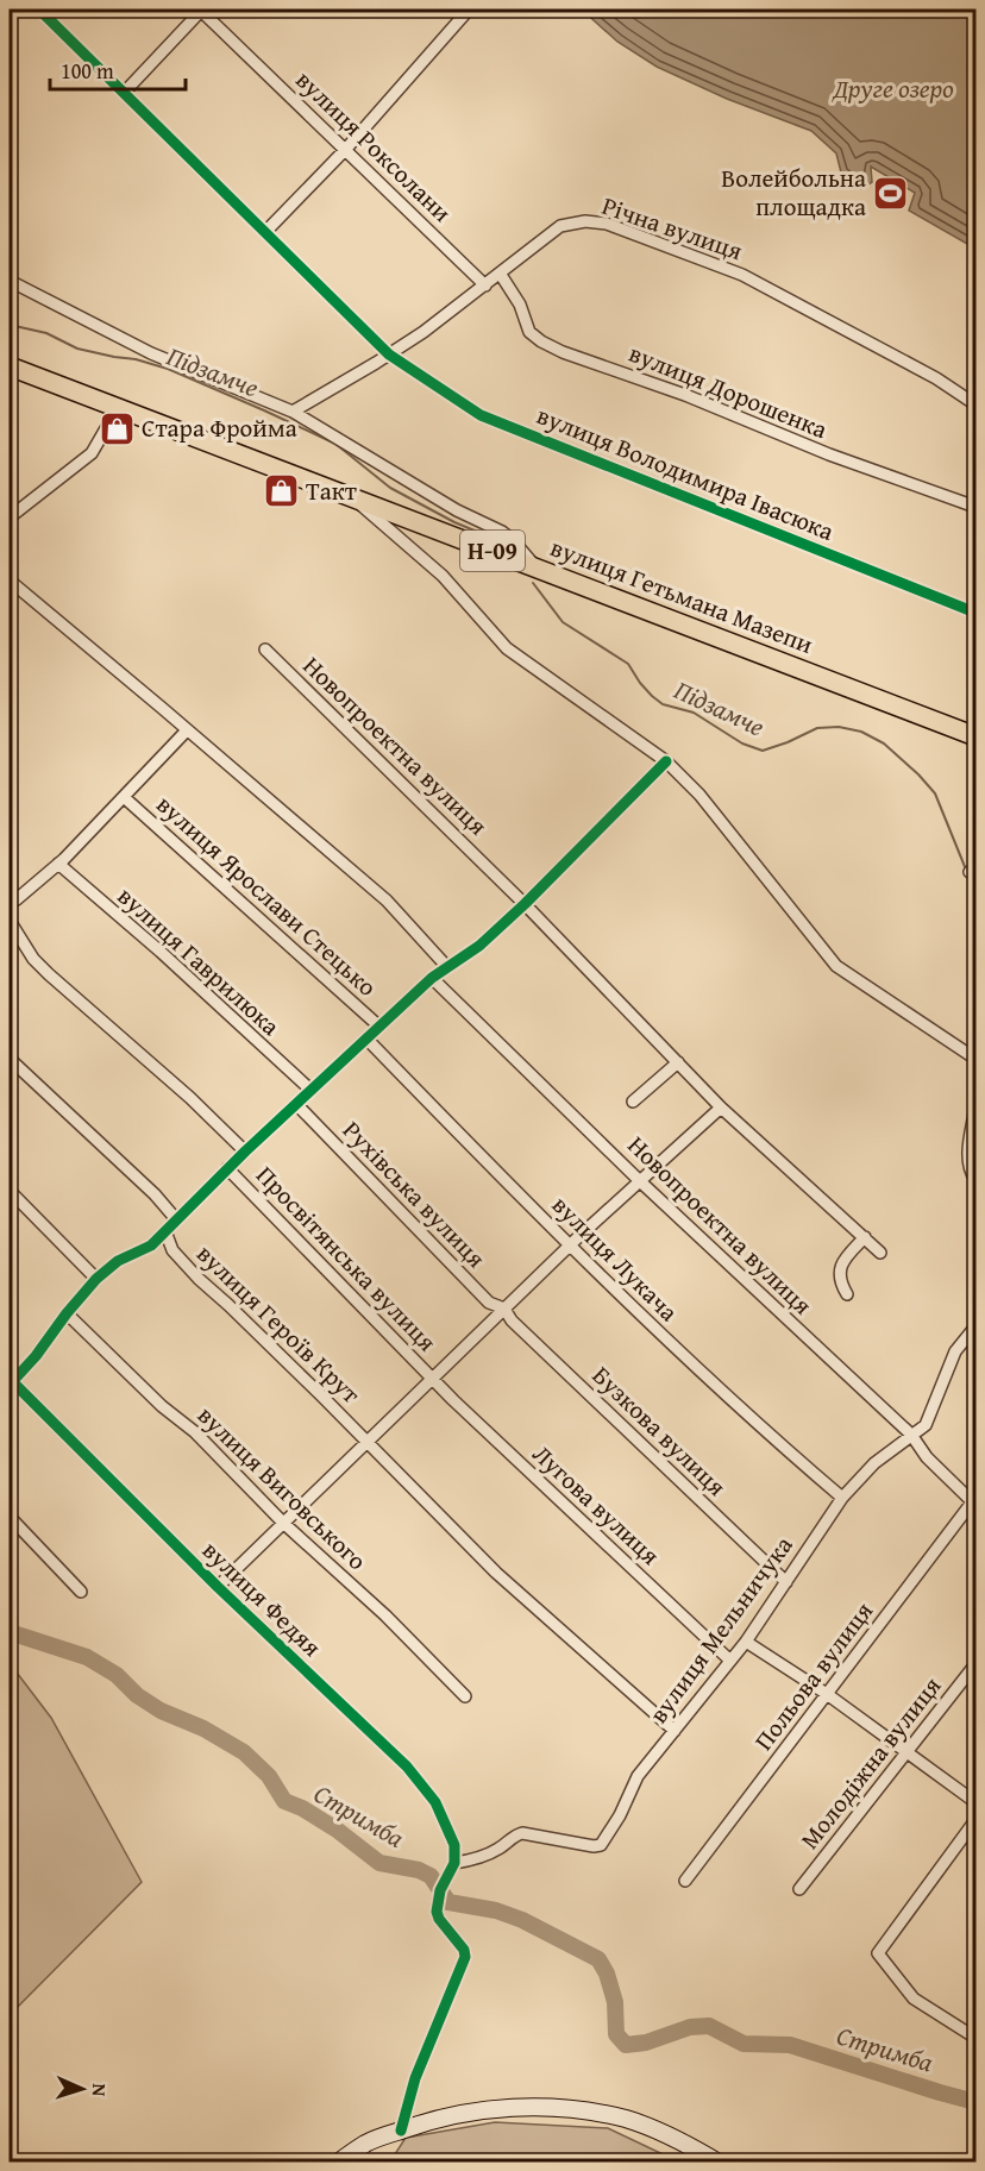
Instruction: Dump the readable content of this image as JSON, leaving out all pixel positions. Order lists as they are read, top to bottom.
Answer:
{
  "streets": {
    "main road": ["Н-09", "вулиця Гетьмана Мазепи"],
    "street": [
      "вулиця Роксолани",
      "Річна вулиця",
      "вулиця Дорошенка",
      "вулиця Володимира Івасюка",
      "Новопроектна вулиця",
      "вулиця Ярослави Стецько",
      "вулиця Гаврилюка",
      "Рухівська вулиця",
      "Просвітянська вулиця",
      "вулиця Лукача",
      "вулиця Героїв Крут",
      "Бузкова вулиця",
      "вулиця Виговського",
      "Лугова вулиця",
      "вулиця Федяя",
      "вулиця Мельничука",
      "Польова вулиця",
      "Молодіжна вулиця"
    ]
  },
  "crossings": [
    ["вулиця Роксолани", "Річна вулиця"],
    ["Річна вулиця", "вулиця Дорошенка"],
    ["Річна вулиця", "вулиця Володимира Івасюка"],
    ["Новопроектна вулиця", "вулиця Мельничука"],
    ["Новопроектна вулиця", "Польова вулиця"],
    ["Рухівська вулиця", "Бузкова вулиця"],
    ["Просвітянська вулиця", "Лугова вулиця"],
    ["вулиця Лукача", "вулиця Мельничука"],
    ["вулиця Героїв Крут", "вулиця Мельничука"],
    ["Бузкова вулиця", "вулиця Мельничука"],
    ["Лугова вулиця", "вулиця Мельничука"],
    ["вулиця Федяя", "вулиця Мельничука"]
  ],
  "water": ["Друге озеро", "Підзамче", "Стримба"],
  "places": {
    "sports": ["Волейбольна площадка"],
    "shop": ["Стара Фройма", "Такт"]
  },
  "scale_bar": "100 m",
  "north": "right"
}
